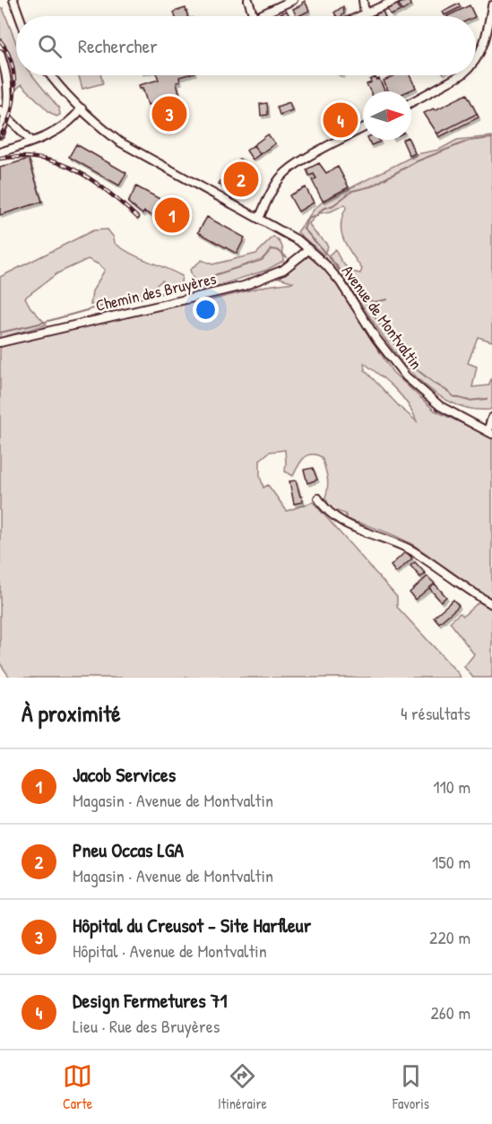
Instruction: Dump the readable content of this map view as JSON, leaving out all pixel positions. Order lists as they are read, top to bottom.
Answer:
{
  "streets": {
    "street": ["Chemin des Bruyères", "Avenue de Montvaltin"]
  },
  "crossings": [
    ["Chemin des Bruyères", "Avenue de Montvaltin"]
  ],
  "north": "right",
  "page": {
    "search": "Rechercher",
    "pins": [
      "3",
      "4",
      "2",
      "1"
    ],
    "heading": ["À proximité", "4 résultats"],
    "list": [
      {
        "mark": "1",
        "name": "Jacob Services",
        "note": "Magasin · Avenue de Montvaltin",
        "value": "110 m"
      },
      {
        "mark": "2",
        "name": "Pneu Occas LGA",
        "note": "Magasin · Avenue de Montvaltin",
        "value": "150 m"
      },
      {
        "mark": "3",
        "name": "Hôpital du Creusot - Site Harfleur",
        "note": "Hôpital · Avenue de Montvaltin",
        "value": "220 m"
      },
      {
        "mark": "4",
        "name": "Design Fermetures 71",
        "note": "Lieu · Rue des Bruyères",
        "value": "260 m"
      }
    ],
    "nav": ["Carte", "Itinéraire", "Favoris"]
  }
}
